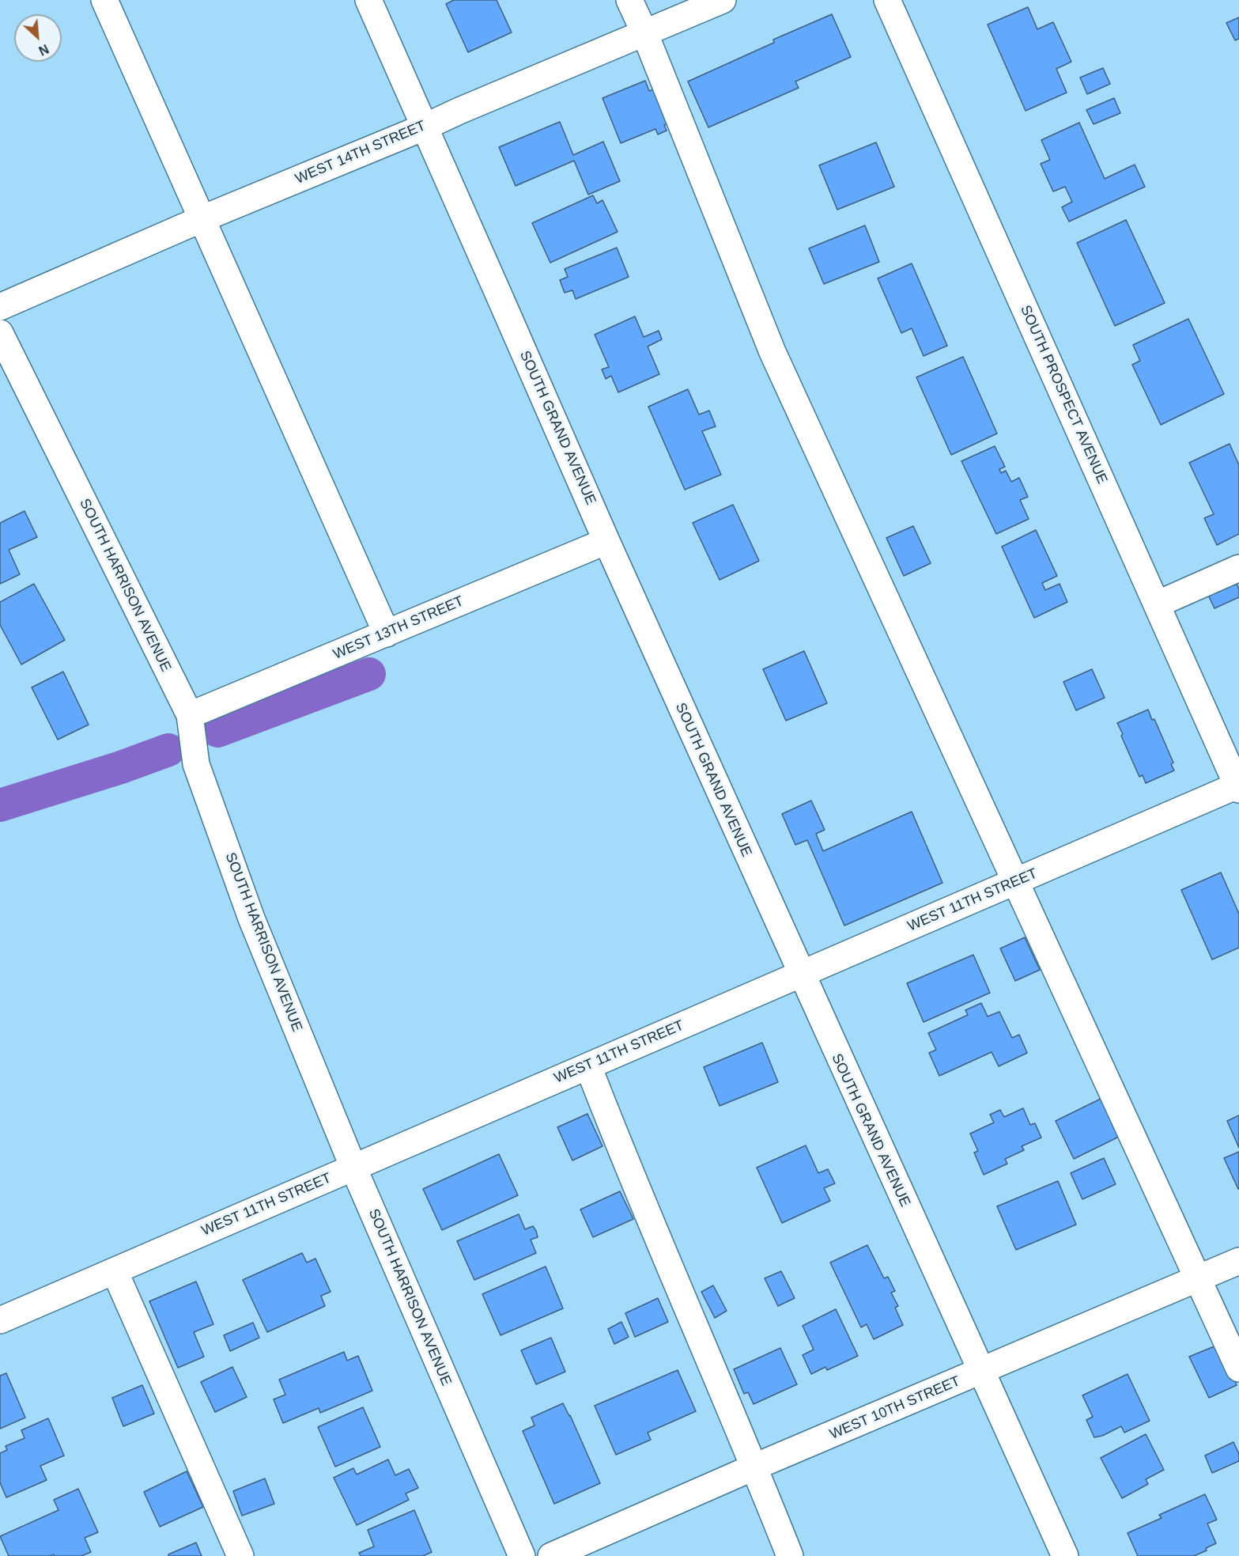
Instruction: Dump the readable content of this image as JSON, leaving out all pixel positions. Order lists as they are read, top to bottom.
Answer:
{
  "streets": {
    "street": [
      "WEST 14TH STREET",
      "SOUTH PROSPECT AVENUE",
      "SOUTH GRAND AVENUE",
      "SOUTH HARRISON AVENUE",
      "WEST 13TH STREET",
      "WEST 11TH STREET",
      "WEST 10TH STREET"
    ]
  },
  "crossings": [
    ["WEST 14TH STREET", "SOUTH GRAND AVENUE"],
    ["SOUTH PROSPECT AVENUE", "WEST 11TH STREET"],
    ["SOUTH GRAND AVENUE", "WEST 13TH STREET"],
    ["SOUTH GRAND AVENUE", "WEST 11TH STREET"],
    ["SOUTH GRAND AVENUE", "WEST 10TH STREET"],
    ["SOUTH HARRISON AVENUE", "WEST 13TH STREET"],
    ["SOUTH HARRISON AVENUE", "WEST 11TH STREET"]
  ],
  "north": "bottom right"
}
